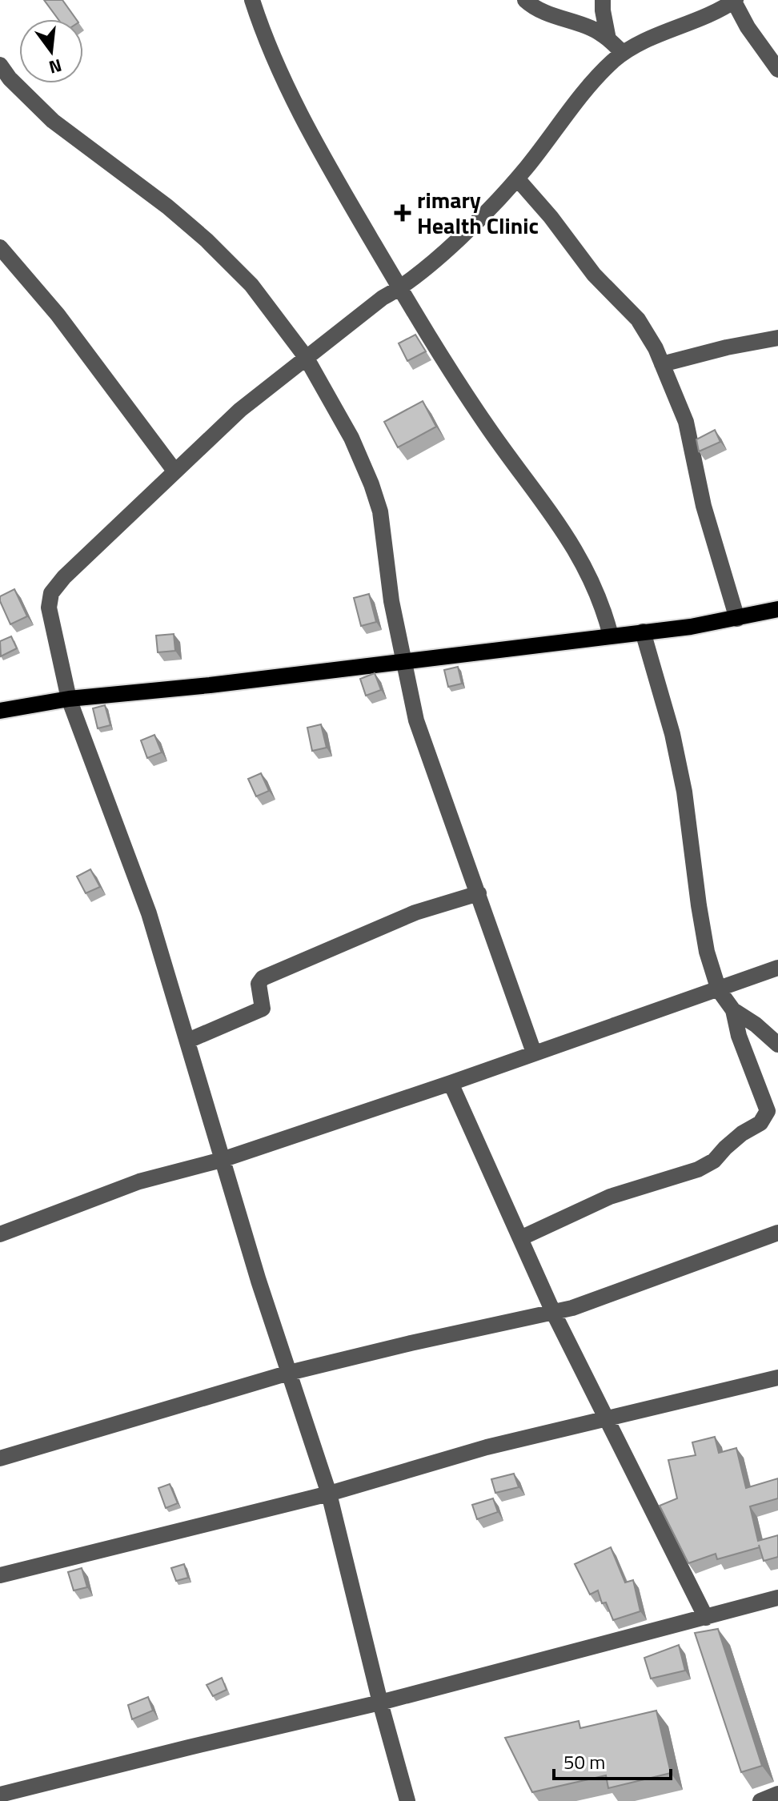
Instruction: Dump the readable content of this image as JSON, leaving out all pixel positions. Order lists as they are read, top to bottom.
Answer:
{
  "places": {
    "health": ["rimary Health Clinic"]
  },
  "scale_bar": "50 m",
  "north": "bottom"
}
